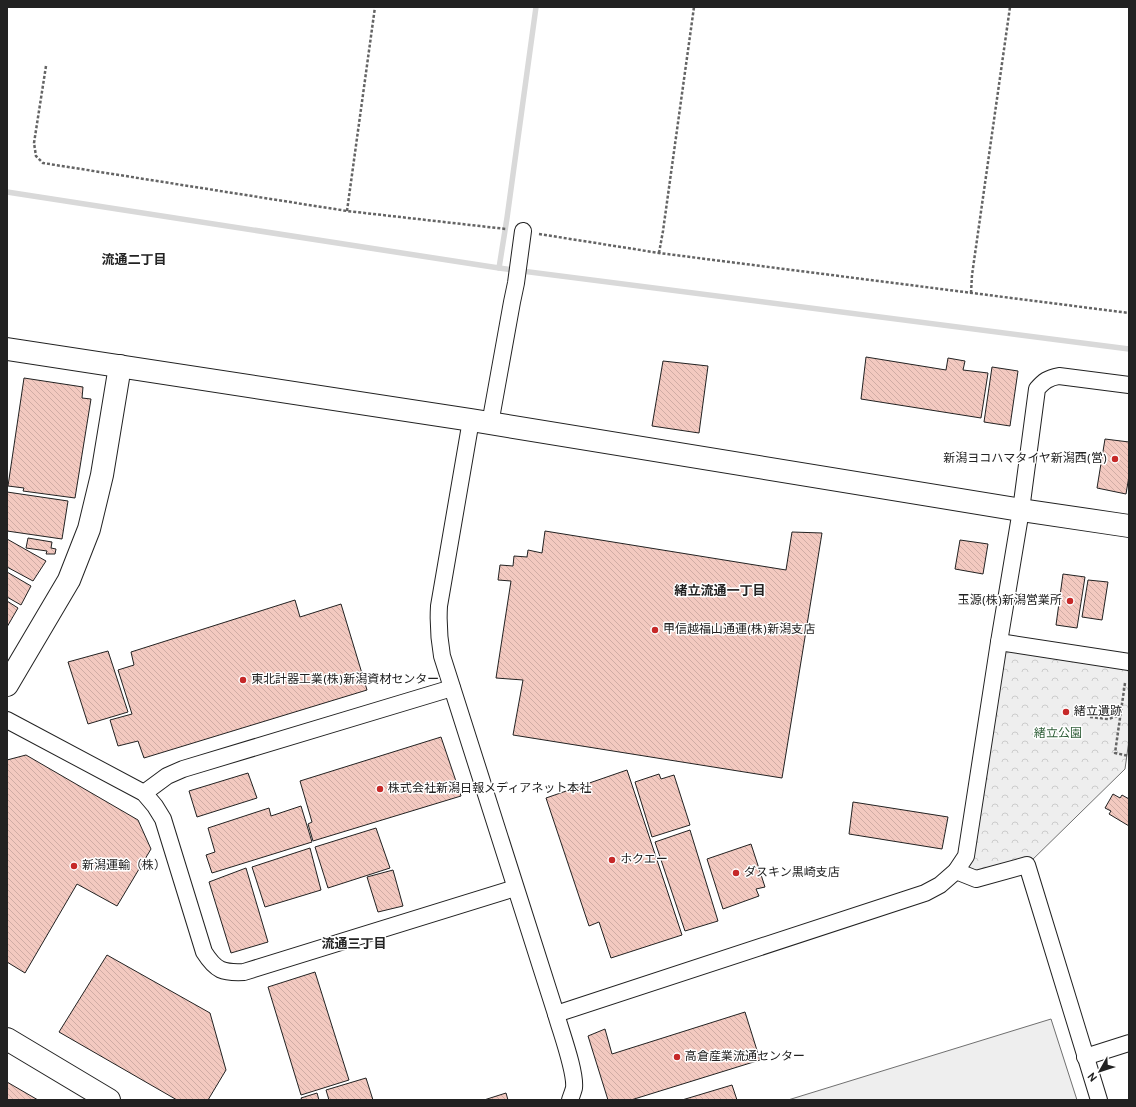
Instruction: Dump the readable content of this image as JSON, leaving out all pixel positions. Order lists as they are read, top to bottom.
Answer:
{
  "districts": ["流通二丁目", "緒立流通一丁目", "流通三丁目"],
  "parks": ["緒立公園"],
  "places": [
    "新潟ヨコハマタイヤ新潟西(営)",
    "玉源(株)新潟営業所",
    "甲信越福山通運(株)新潟支店",
    "東北計器工業(株)新潟資材センター",
    "緒立遺跡",
    "株式会社新潟日報メディアネット本社",
    "ホクエー",
    "新潟運輸（株）",
    "ダスキン黒崎支店",
    "高倉産業流通センター"
  ],
  "north": "bottom left"
}
